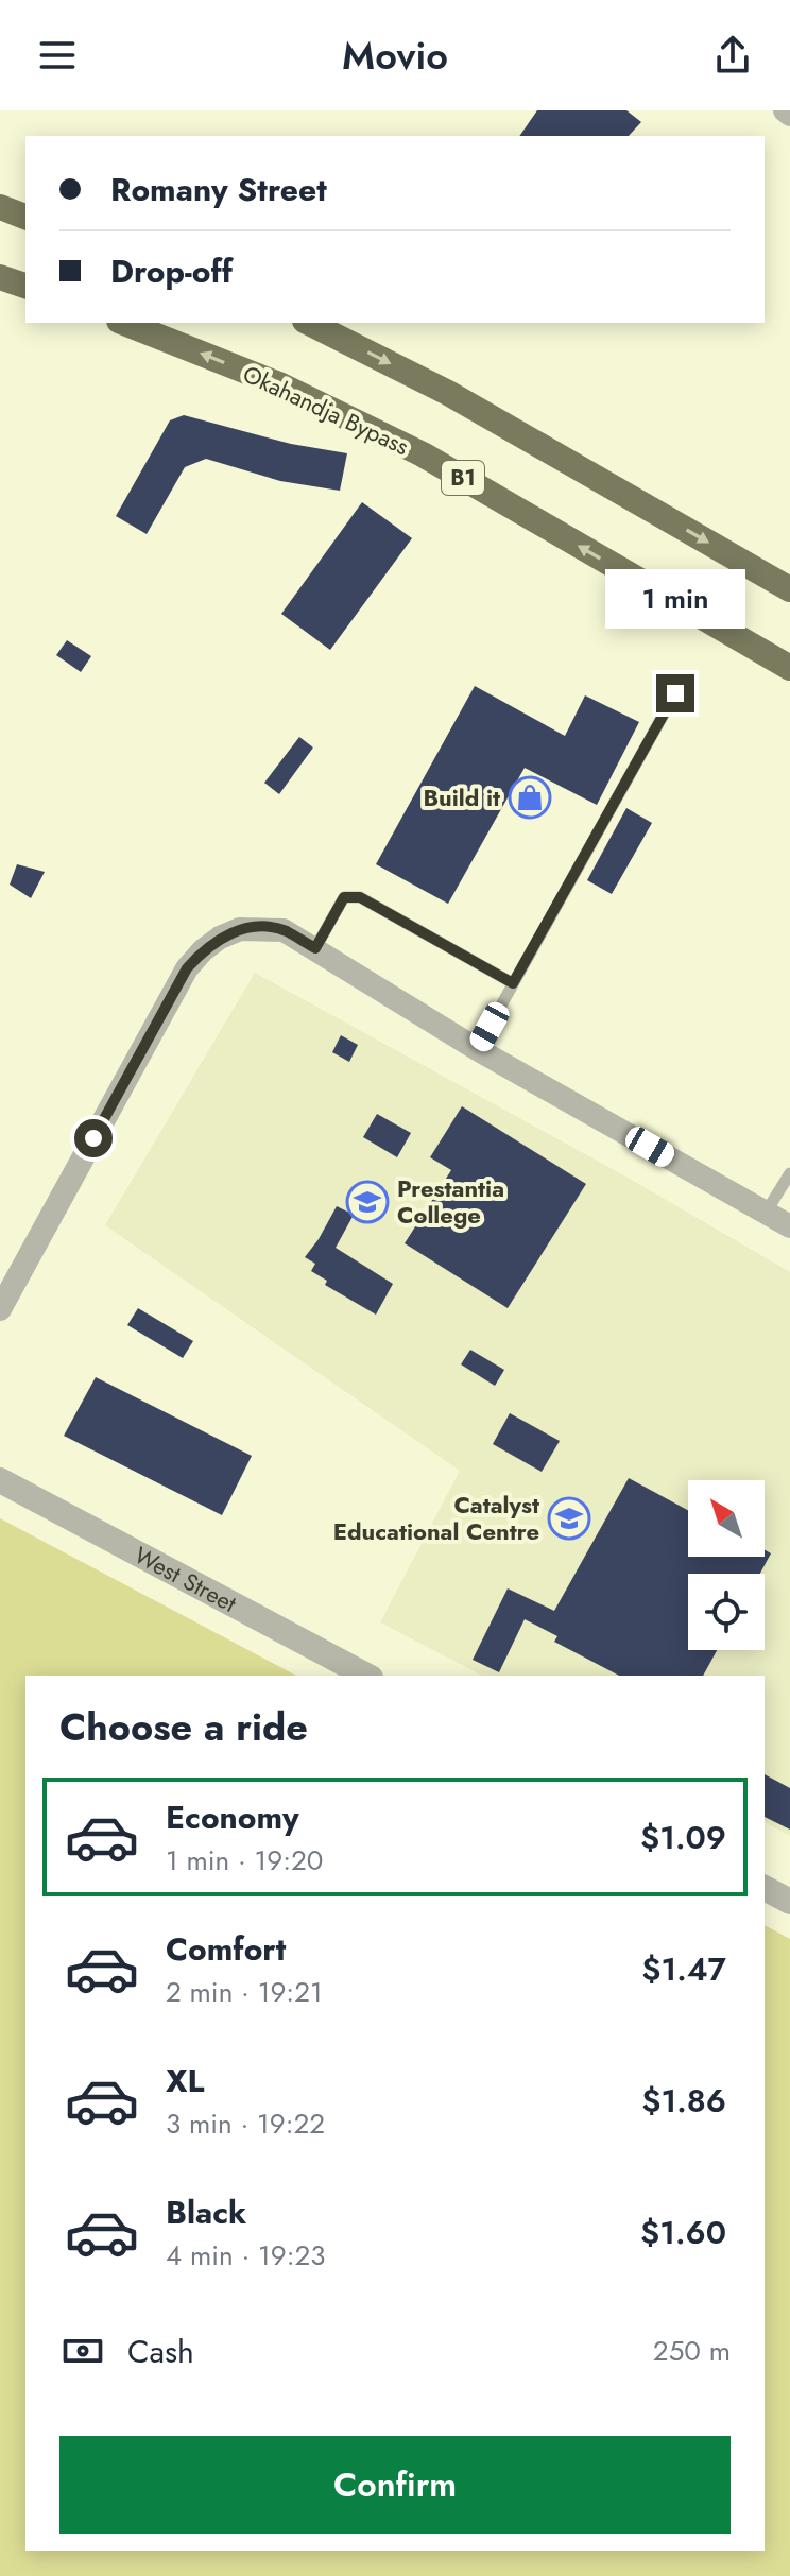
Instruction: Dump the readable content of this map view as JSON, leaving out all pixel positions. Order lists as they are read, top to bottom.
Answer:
{
  "streets": {
    "highway": ["Okahandja Bypass", "B1"],
    "street": ["West Street"]
  },
  "places": {
    "shop": ["Build it"],
    "school or university": ["Prestantia College", "Catalyst Educational Centre"]
  },
  "north": "top left",
  "page": {
    "header": "Movio",
    "banner": ["Romany Street", "Drop-off"],
    "bubble": "1 min",
    "heading": "Choose a ride",
    "list": [
      {
        "name": "Economy",
        "note": "1 min · 19:20",
        "value": "$1.09"
      },
      {
        "name": "Comfort",
        "note": "2 min · 19:21",
        "value": "$1.47"
      },
      {
        "name": "XL",
        "note": "3 min · 19:22",
        "value": "$1.86"
      },
      {
        "name": "Black",
        "note": "4 min · 19:23",
        "value": "$1.60"
      }
    ],
    "pay": ["Cash", "250 m"],
    "buttons": "Confirm"
  }
}
